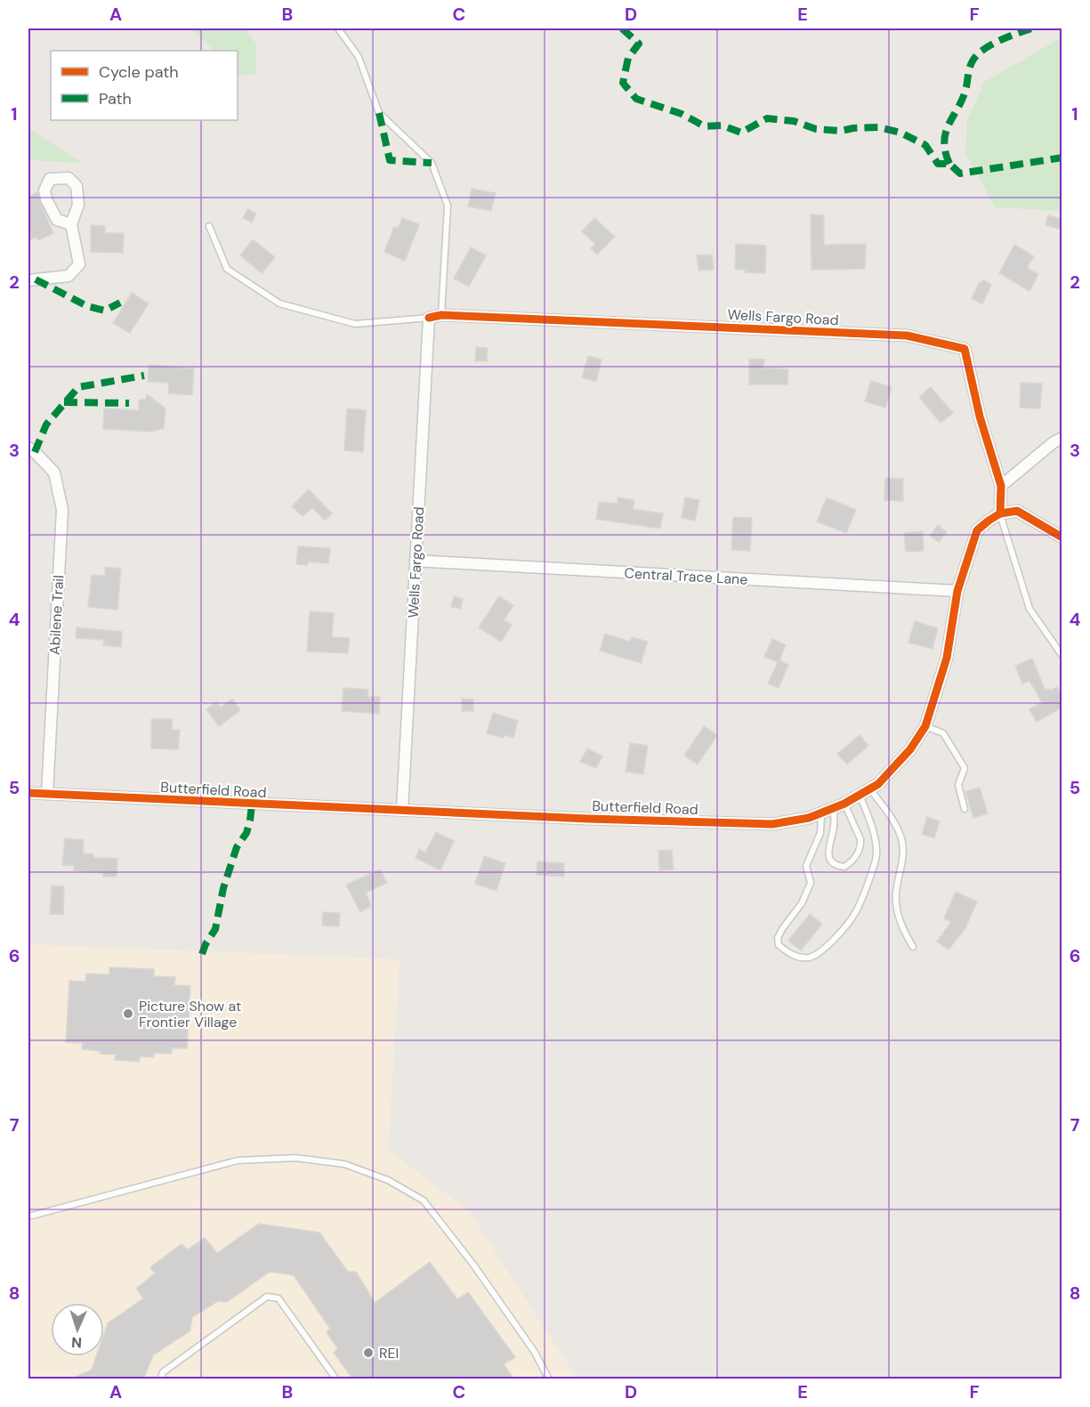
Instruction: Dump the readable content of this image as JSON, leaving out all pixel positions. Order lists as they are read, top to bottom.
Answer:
{
  "streets": {
    "street": [
      "Wells Fargo Road",
      "Central Trace Lane",
      "Abilene Trail",
      "Butterfield Road"
    ]
  },
  "crossings": [
    ["Wells Fargo Road", "Central Trace Lane"],
    ["Wells Fargo Road", "Butterfield Road"],
    ["Central Trace Lane", "Butterfield Road"],
    ["Abilene Trail", "Butterfield Road"]
  ],
  "places": ["Picture Show at Frontier Village", "REI"],
  "legend": ["Cycle path", "Path"],
  "north": "bottom",
  "grid": {
    "columns": [
      "A",
      "B",
      "C",
      "D",
      "E",
      "F"
    ],
    "rows": [
      "1",
      "2",
      "3",
      "4",
      "5",
      "6",
      "7",
      "8"
    ]
  }
}
